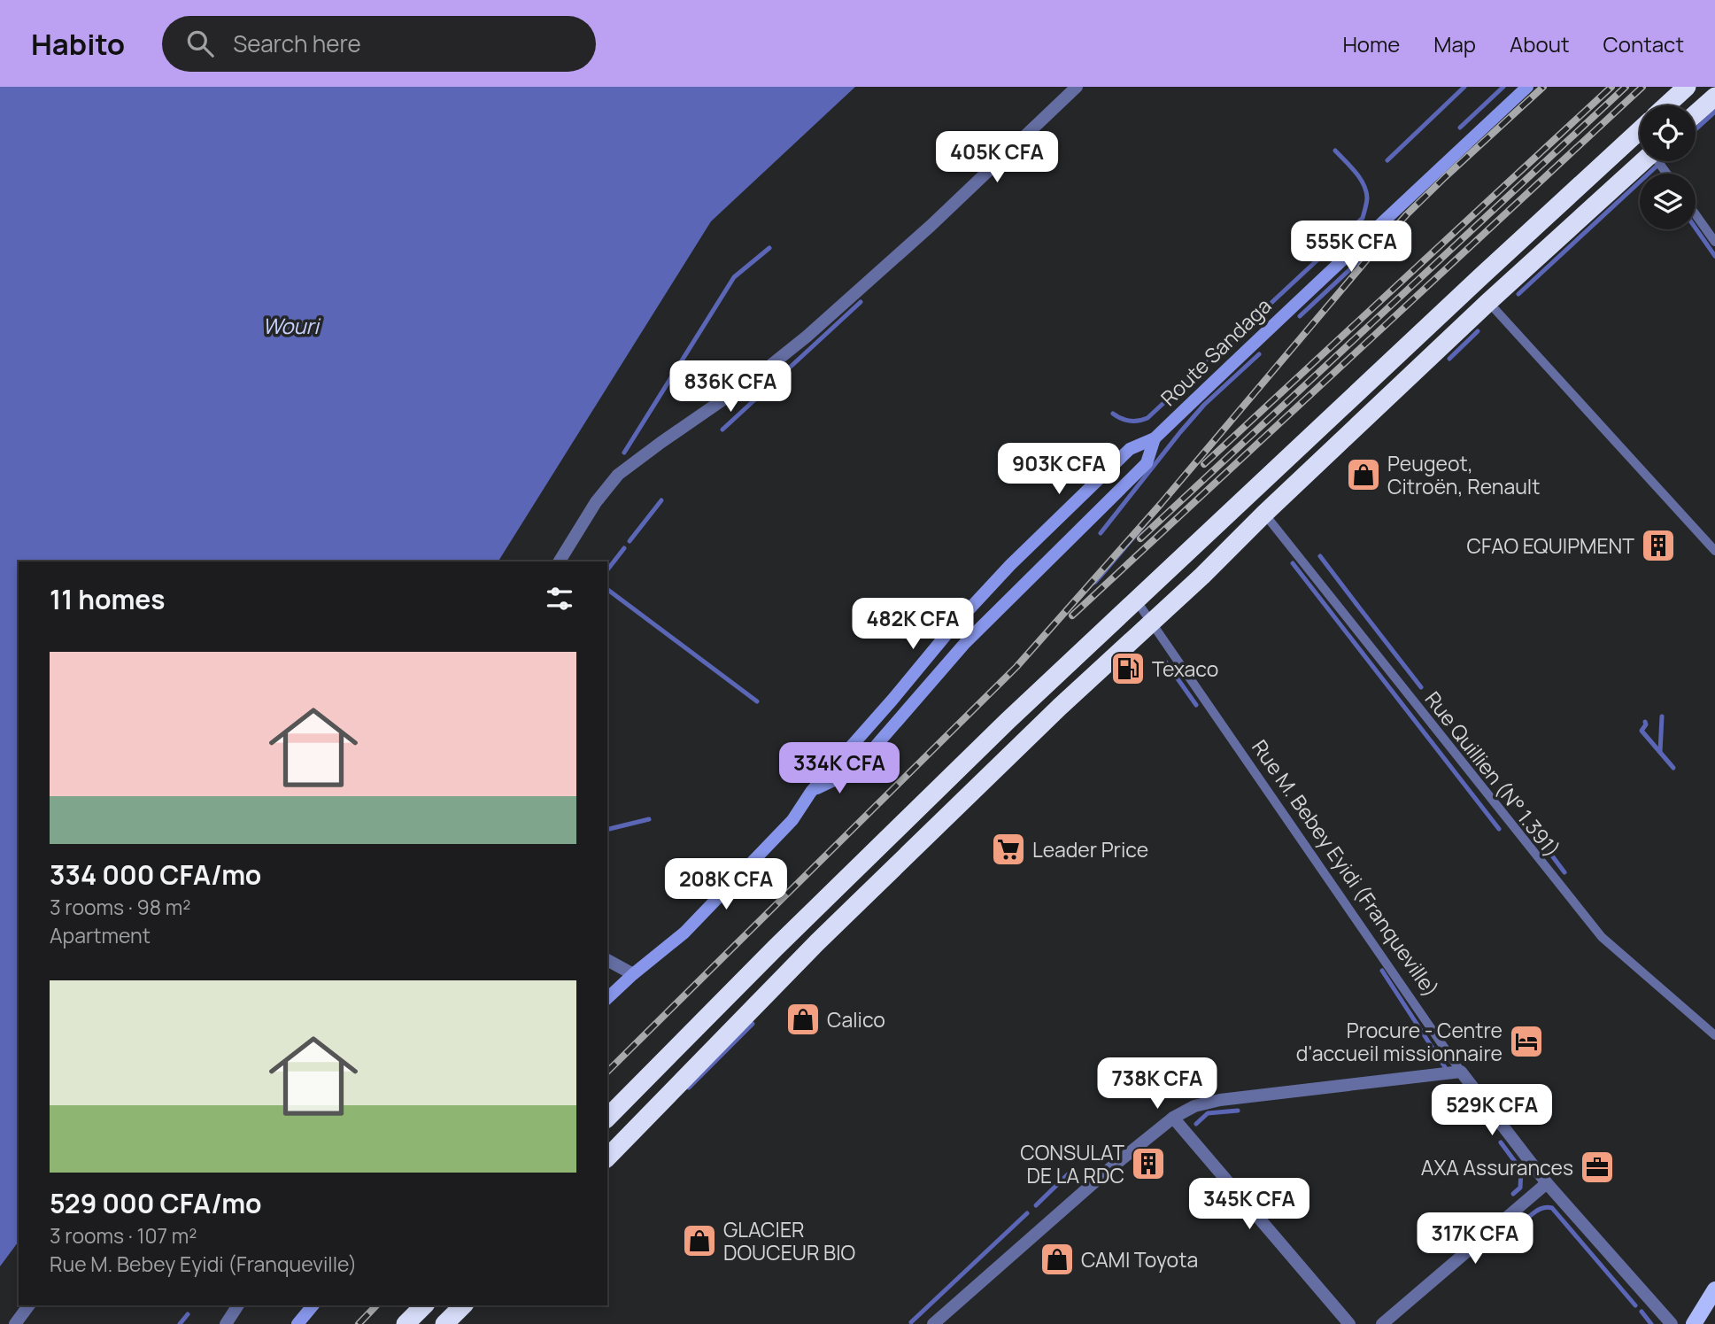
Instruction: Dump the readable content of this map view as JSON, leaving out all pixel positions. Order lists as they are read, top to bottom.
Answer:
{
  "streets": {
    "street": ["Route Sandaga", "Rue M. Bebey Eyidi (Franqueville)"],
    "lane": ["Rue Quillien (N° 1.391)"]
  },
  "water": ["Wouri"],
  "places": {
    "shop": [
      "Peugeot, Citroën, Renault",
      "Calico",
      "GLACIER DOUCEUR BIO",
      "CAMI Toyota"
    ],
    "building": ["CFAO EQUIPMENT", "CONSULAT DE LA RDC"],
    "fuel station": ["Texaco"],
    "supermarket": ["Leader Price"],
    "hotel": ["Procure - Centre d'accueil missionnaire"],
    "office": ["AXA Assurances"]
  },
  "page": {
    "header": "Habito",
    "search": "Search here",
    "nav": [
      "Home",
      "Map",
      "About",
      "Contact"
    ],
    "price": [
      "405K CFA",
      "555K CFA",
      "836K CFA",
      "903K CFA",
      "482K CFA",
      "334K CFA",
      "208K CFA",
      "738K CFA",
      "529K CFA",
      "345K CFA",
      "317K CFA"
    ],
    "heading": "11 homes",
    "list": [
      {
        "name": "334 000 CFA/mo",
        "note": "3 rooms · 98 m² · Apartment"
      },
      {
        "name": "529 000 CFA/mo",
        "note": "3 rooms · 107 m² · Rue M. Bebey Eyidi (Franqueville)"
      }
    ]
  }
}
